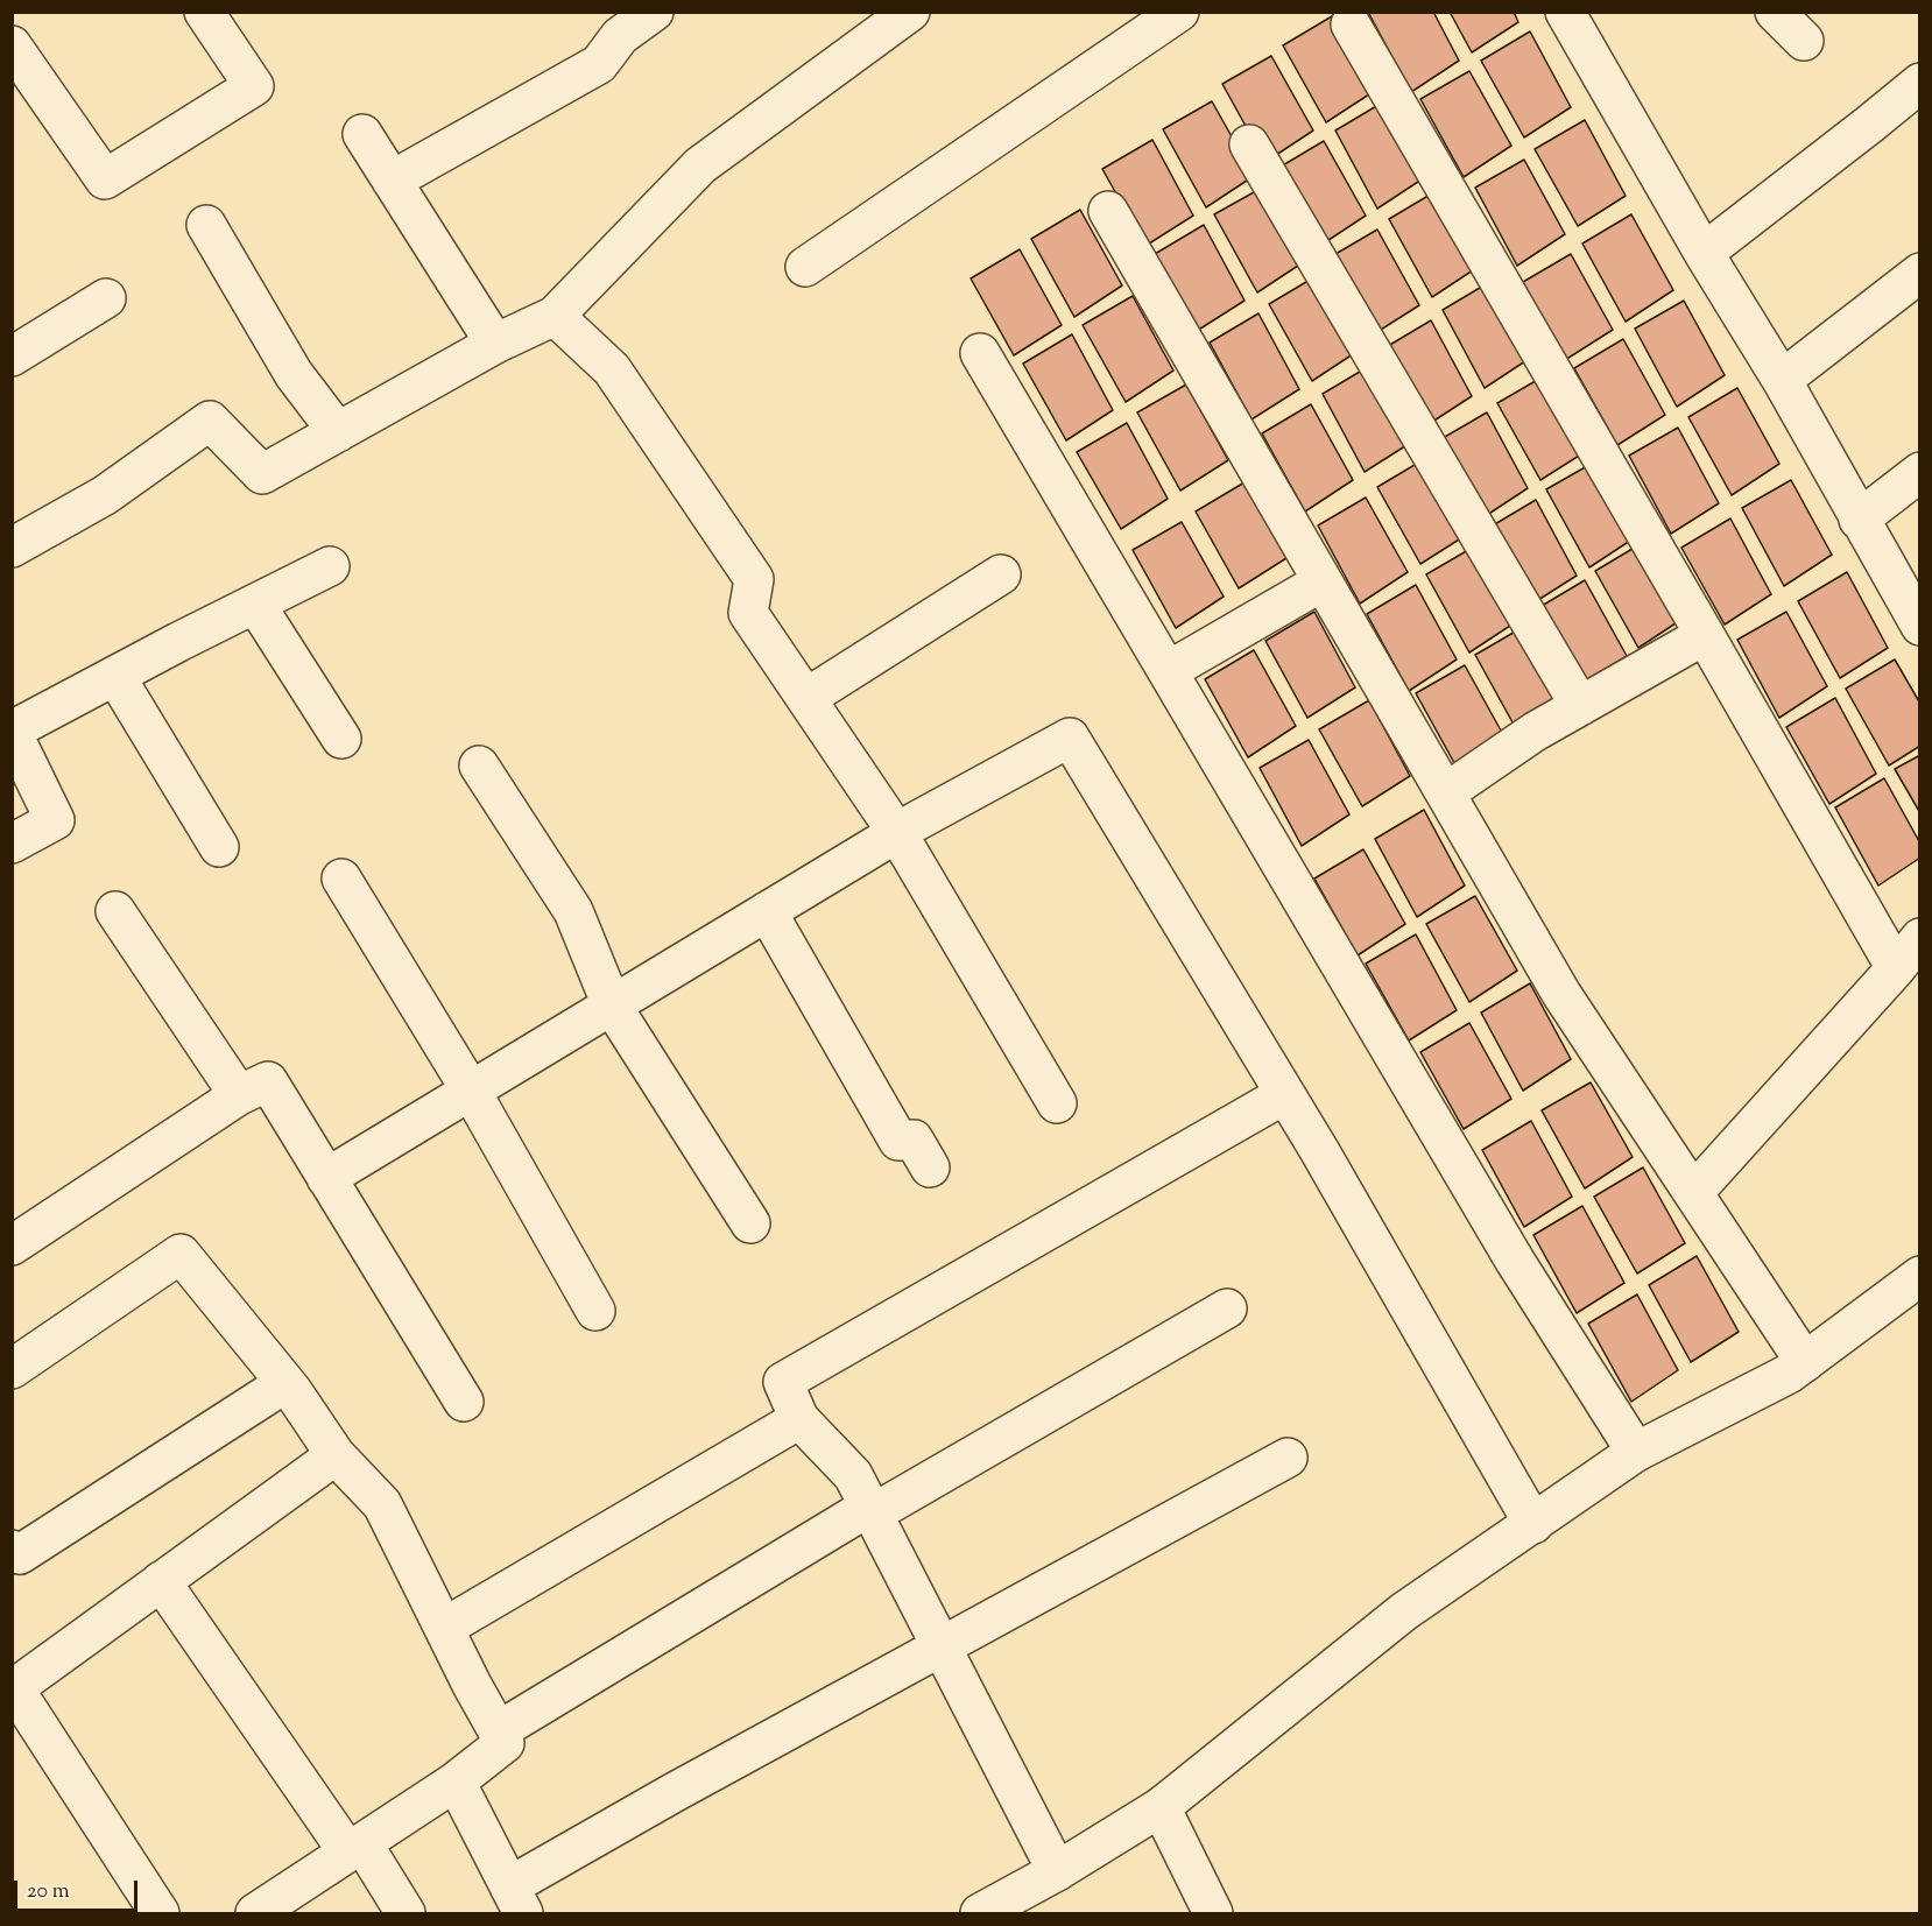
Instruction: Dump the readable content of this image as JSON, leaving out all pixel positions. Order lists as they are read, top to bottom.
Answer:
{
  "scale_bar": "20 m"
}
